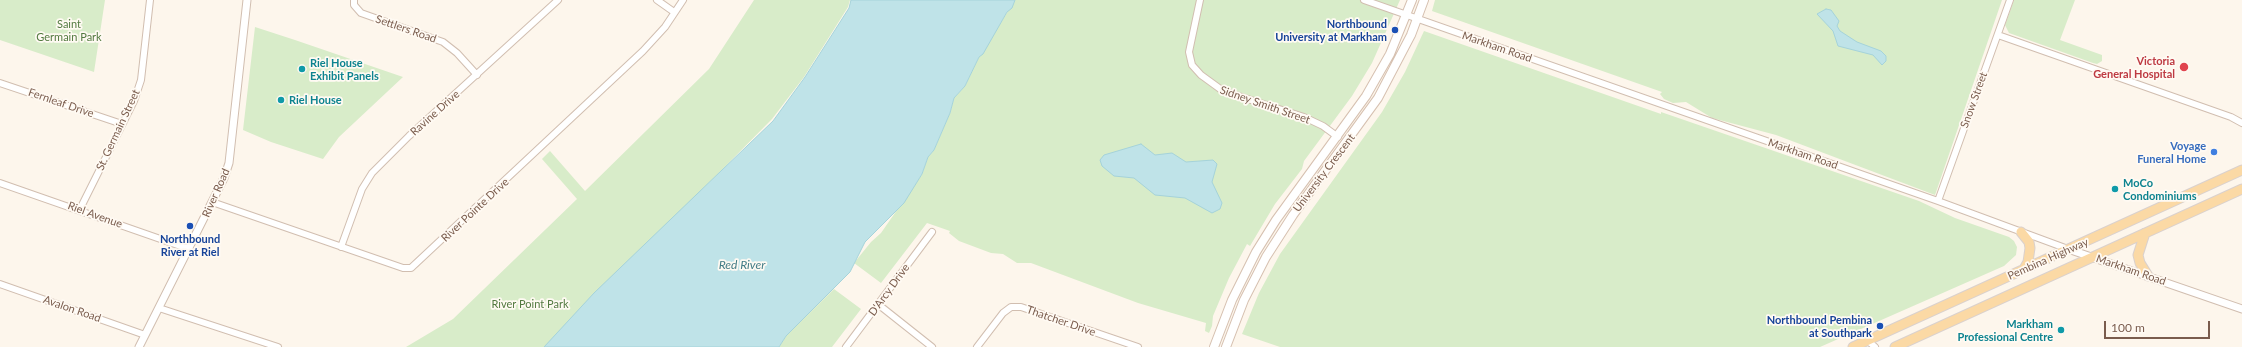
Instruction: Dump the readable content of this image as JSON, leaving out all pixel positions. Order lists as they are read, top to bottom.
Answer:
{
  "streets": {
    "main road": ["University Crescent", "Pembina Highway"],
    "street": [
      "Settlers Road",
      "Markham Road",
      "Snow Street",
      "Fernleaf Drive",
      "Sidney Smith Street",
      "Ravine Drive",
      "St. Germain Street",
      "River Road",
      "River Pointe Drive",
      "Riel Avenue",
      "D'Arcy Drive",
      "Avalon Road",
      "Thatcher Drive"
    ]
  },
  "crossings": [
    ["Settlers Road", "Ravine Drive"],
    ["Markham Road", "Snow Street"],
    ["Markham Road", "University Crescent"],
    ["Markham Road", "Pembina Highway"],
    ["Fernleaf Drive", "St. Germain Street"],
    ["Sidney Smith Street", "University Crescent"],
    ["Ravine Drive", "River Pointe Drive"],
    ["St. Germain Street", "Riel Avenue"],
    ["River Road", "River Pointe Drive"],
    ["River Road", "Riel Avenue"],
    ["River Road", "Avalon Road"]
  ],
  "water": ["Red River"],
  "parks": ["Saint Germain Park", "River Point Park"],
  "places": [
    "Northbound University at Markham",
    "Victoria General Hospital",
    "Riel House Exhibit Panels",
    "Riel House",
    "Voyage Funeral Home",
    "MoCo Condominiums",
    "Northbound River at Riel",
    "Northbound Pembina at Southpark",
    "Markham Professional Centre"
  ],
  "scale_bar": "100 m"
}
